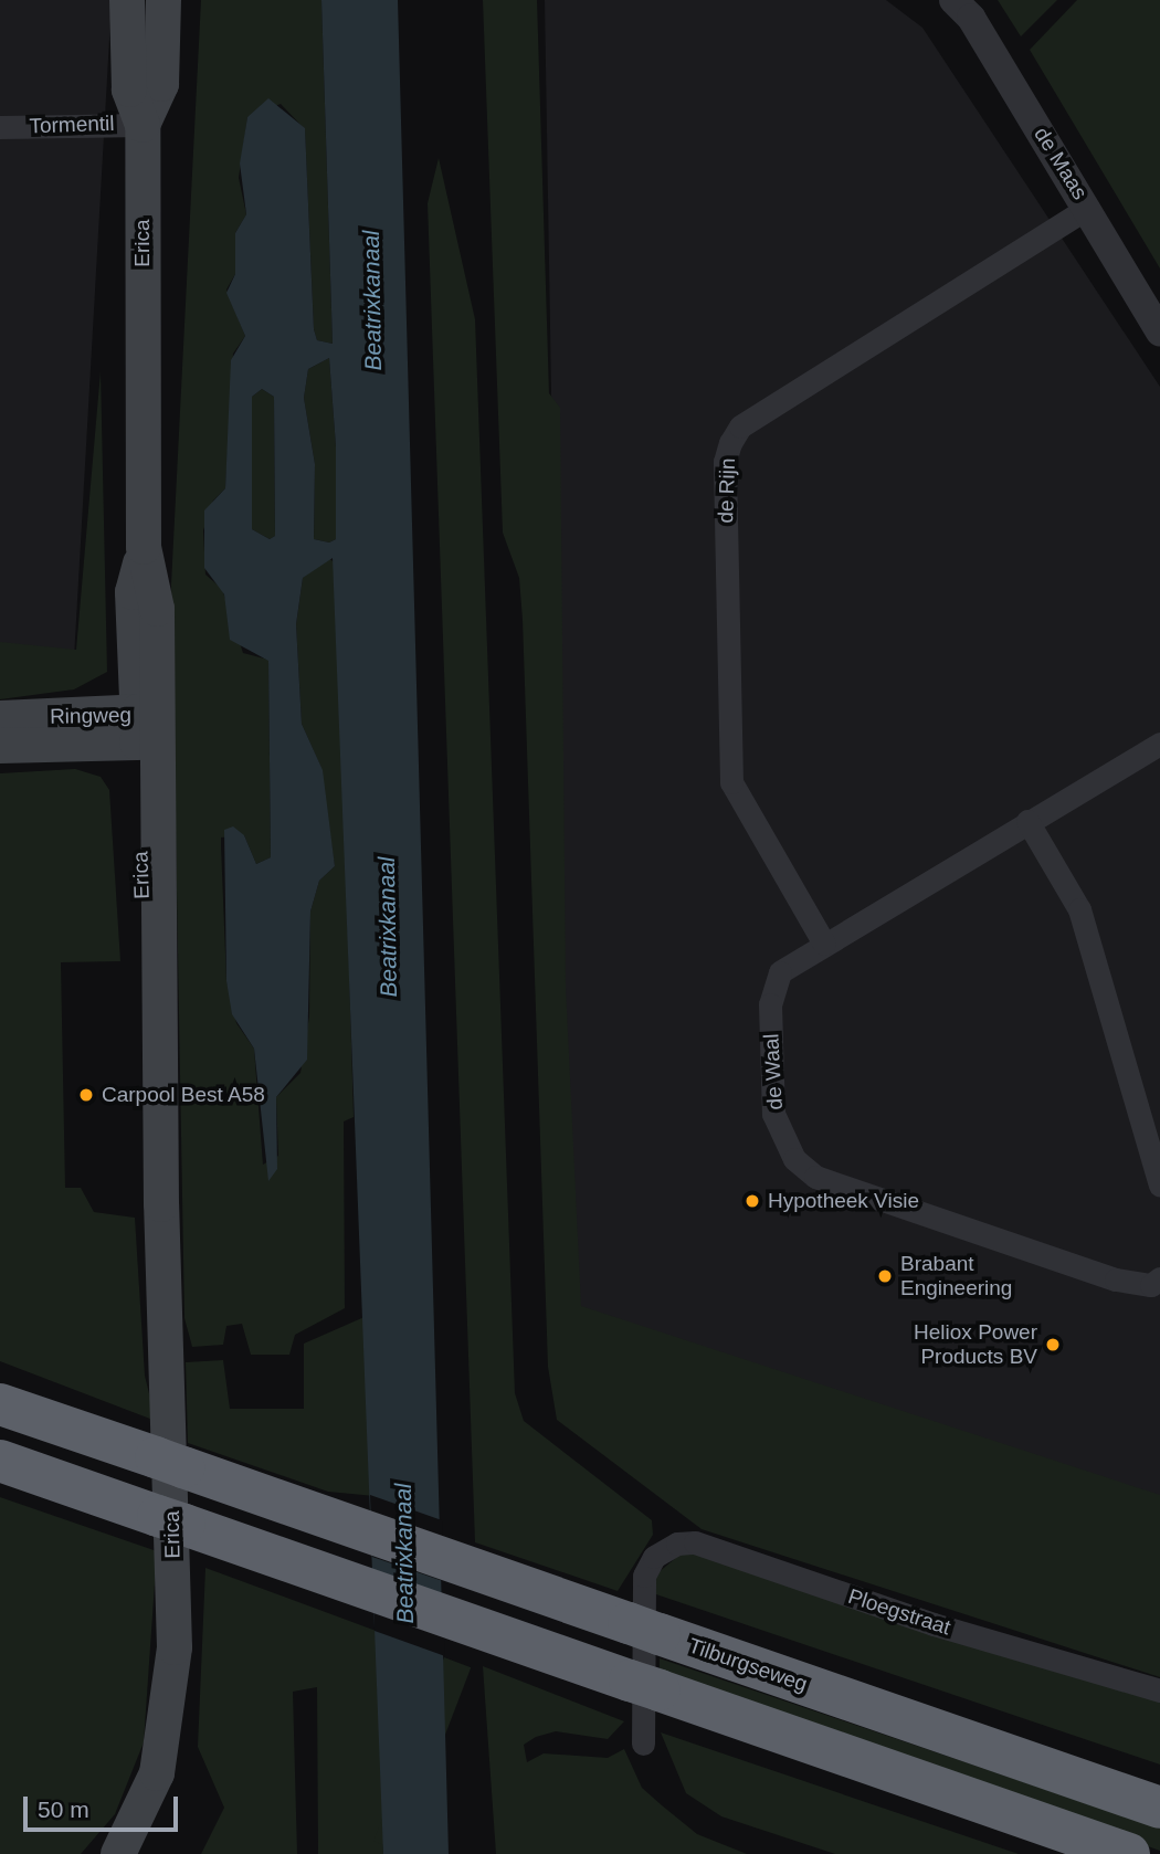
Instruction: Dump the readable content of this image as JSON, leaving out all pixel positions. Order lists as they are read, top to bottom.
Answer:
{
  "streets": {
    "highway": ["Tilburgseweg"],
    "main road": ["Erica", "Ringweg"],
    "street": [
      "Tormentil",
      "de Maas",
      "de Rijn",
      "de Waal",
      "Ploegstraat"
    ]
  },
  "crossings": [
    ["Tormentil", "Erica"],
    ["de Maas", "de Rijn"],
    ["Erica", "Ringweg"],
    ["de Rijn", "de Waal"]
  ],
  "water": ["Beatrixkanaal"],
  "places": [
    "Carpool Best A58",
    "Hypotheek Visie",
    "Brabant Engineering",
    "Heliox Power Products BV"
  ],
  "scale_bar": "50 m"
}
